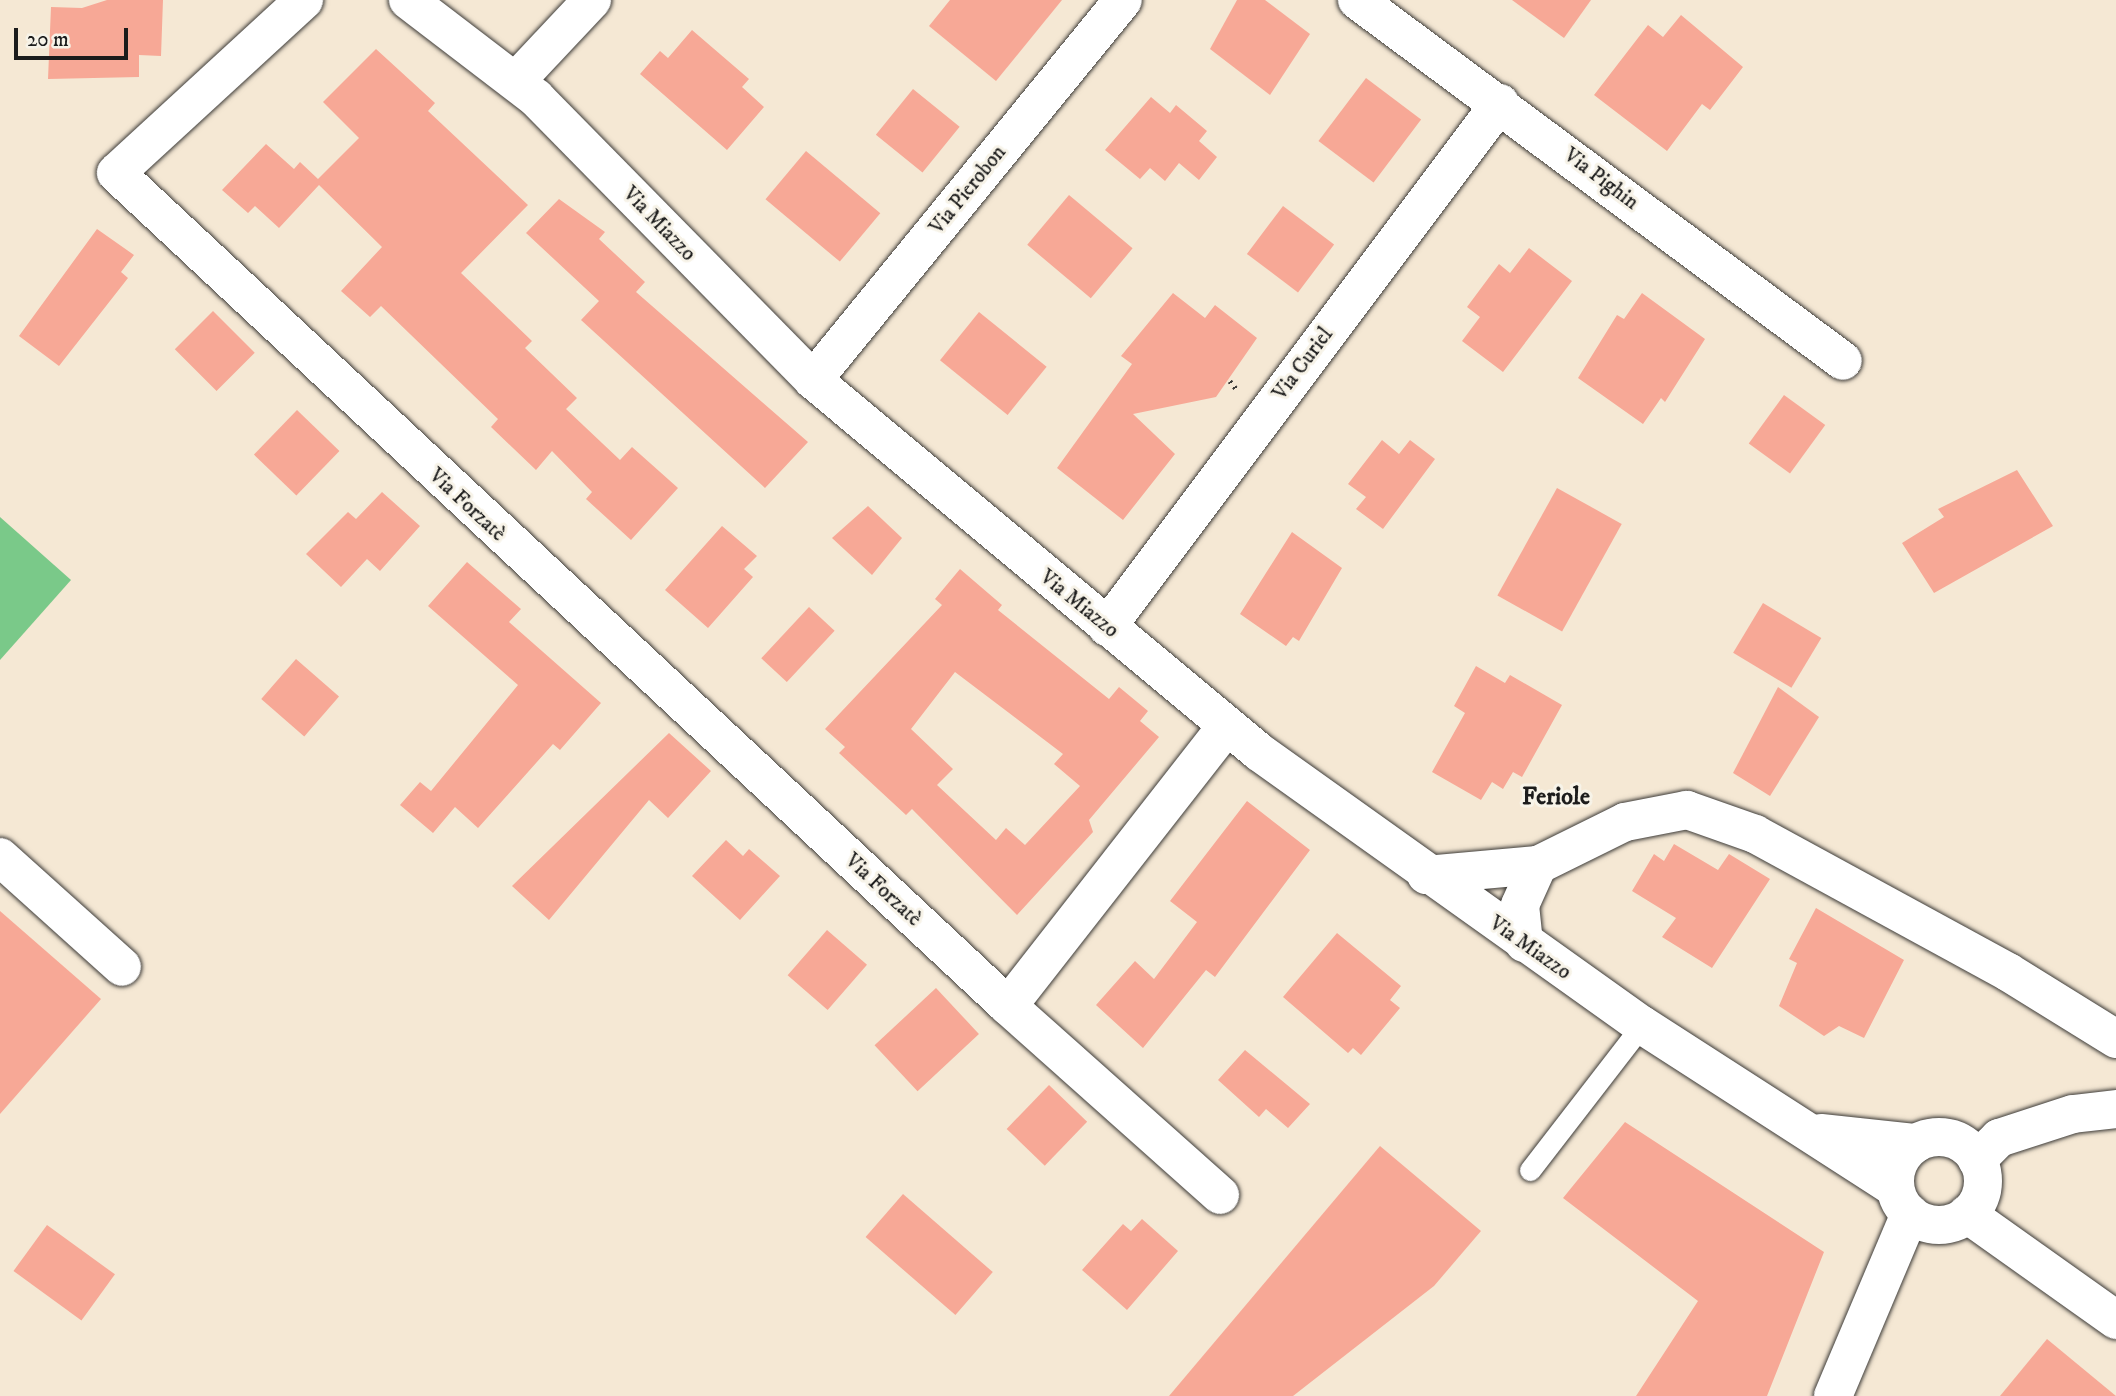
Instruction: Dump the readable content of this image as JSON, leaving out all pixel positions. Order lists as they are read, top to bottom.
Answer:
{
  "streets": {
    "street": [
      "Via Pighin",
      "Via Pierobon",
      "Via Miazzo",
      "Via Curiel",
      "Via Forzatè"
    ]
  },
  "crossings": [
    ["Via Pighin", "Via Curiel"],
    ["Via Pierobon", "Via Miazzo"],
    ["Via Miazzo", "Via Curiel"]
  ],
  "districts": ["Feriole"],
  "scale_bar": "20 m"
}
